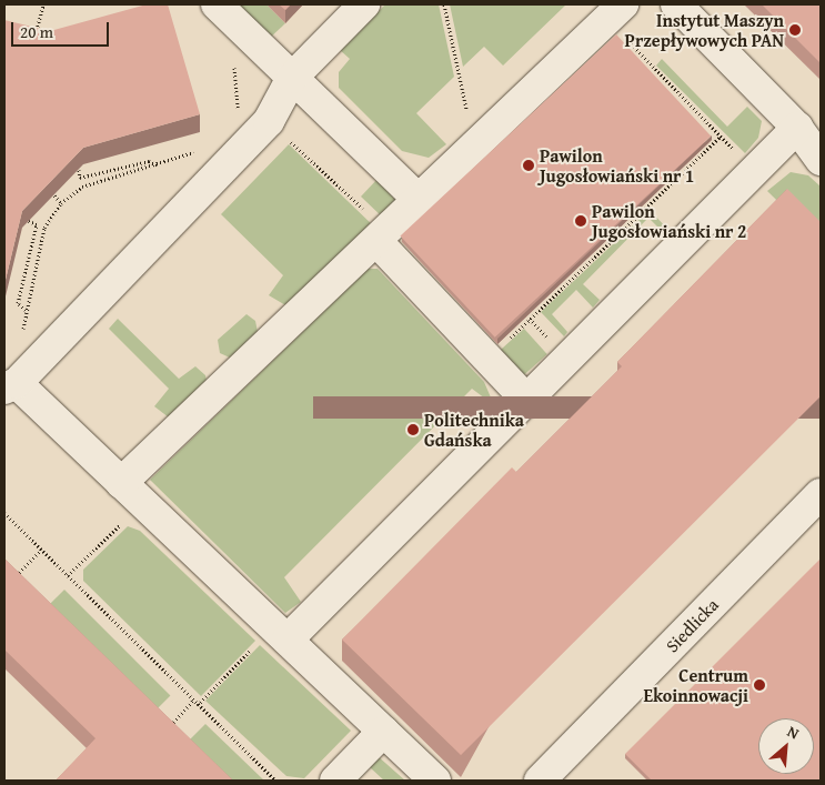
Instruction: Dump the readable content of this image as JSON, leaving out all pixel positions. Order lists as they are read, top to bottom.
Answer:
{
  "streets": {
    "street": ["Siedlicka"]
  },
  "places": [
    "Instytut Maszyn Przepływowych PAN",
    "Pawilon Jugosłowiański nr 1",
    "Pawilon Jugosłowiański nr 2",
    "Politechnika Gdańska",
    "Centrum Ekoinnowacji"
  ],
  "scale_bar": "20 m",
  "north": "top right"
}
